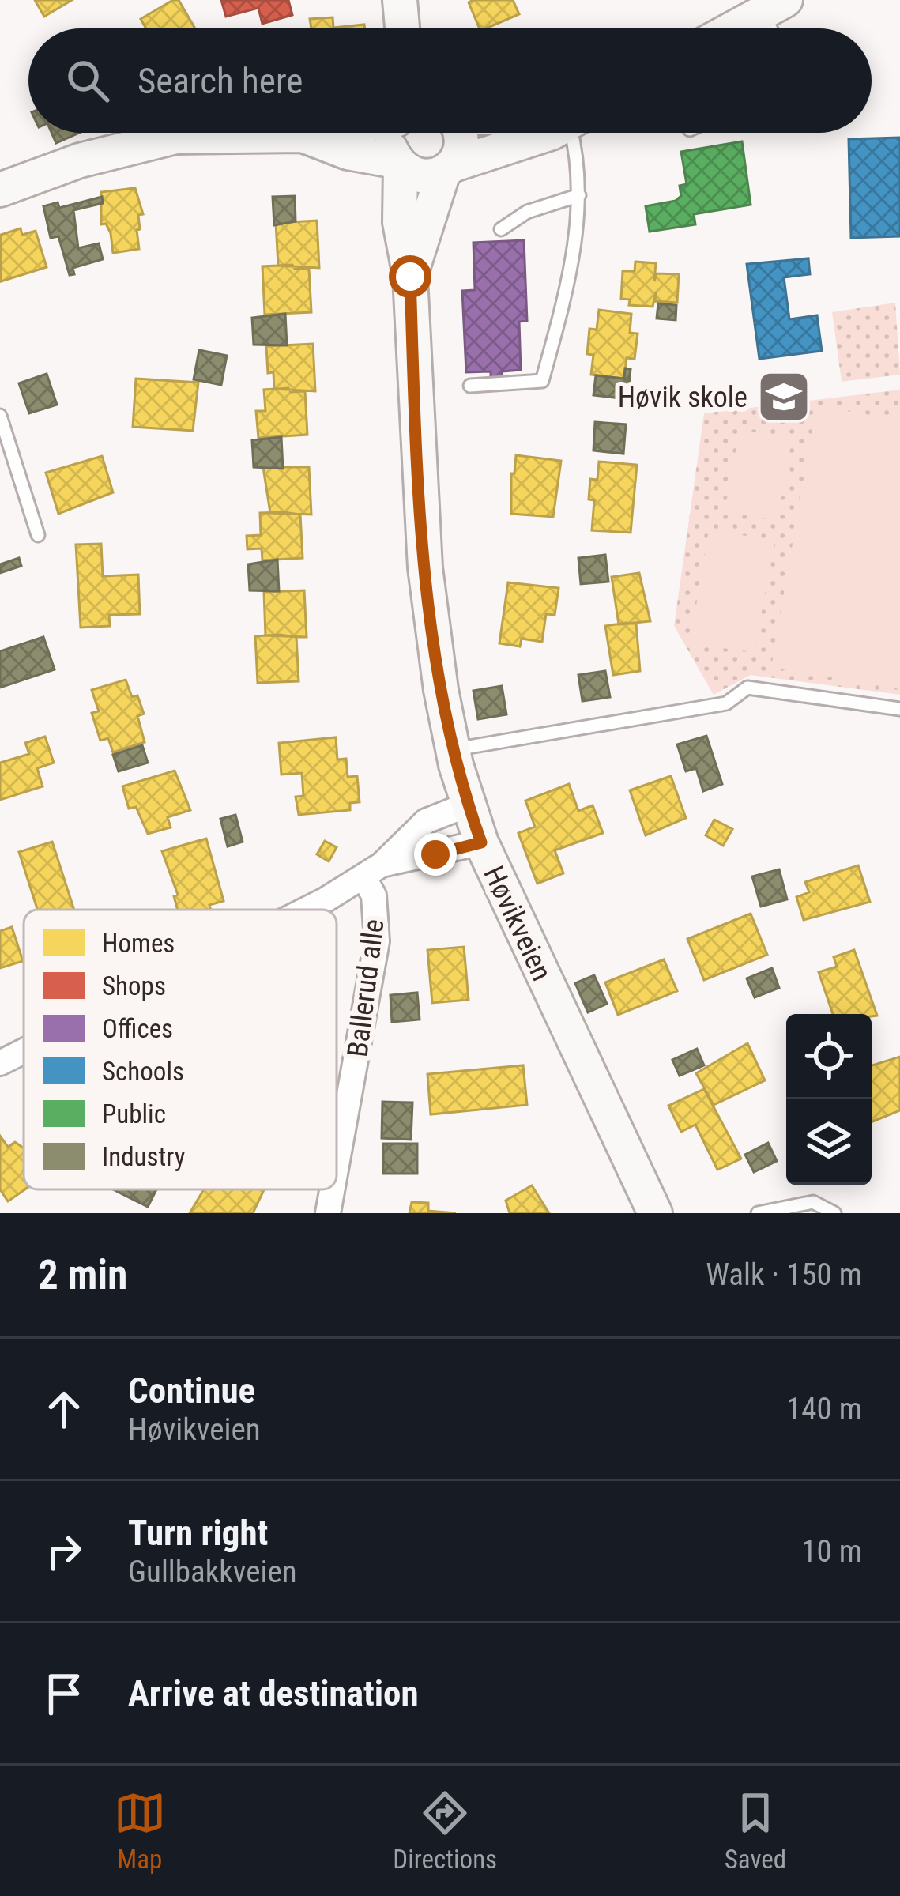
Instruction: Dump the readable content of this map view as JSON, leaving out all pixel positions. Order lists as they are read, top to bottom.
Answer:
{
  "streets": {
    "main road": ["Høvikveien"],
    "street": ["Ballerud alle"]
  },
  "places": {
    "school or university": ["Høvik skole"]
  },
  "legend": [
    "Homes",
    "Shops",
    "Offices",
    "Schools",
    "Public",
    "Industry"
  ],
  "page": {
    "search": "Search here",
    "heading": ["2 min", "Walk · 150 m"],
    "list": [
      ["Continue", "Høvikveien", "140 m"],
      ["Turn right", "Gullbakkveien", "10 m"],
      "Arrive at destination"
    ],
    "nav": ["Map", "Directions", "Saved"]
  }
}
